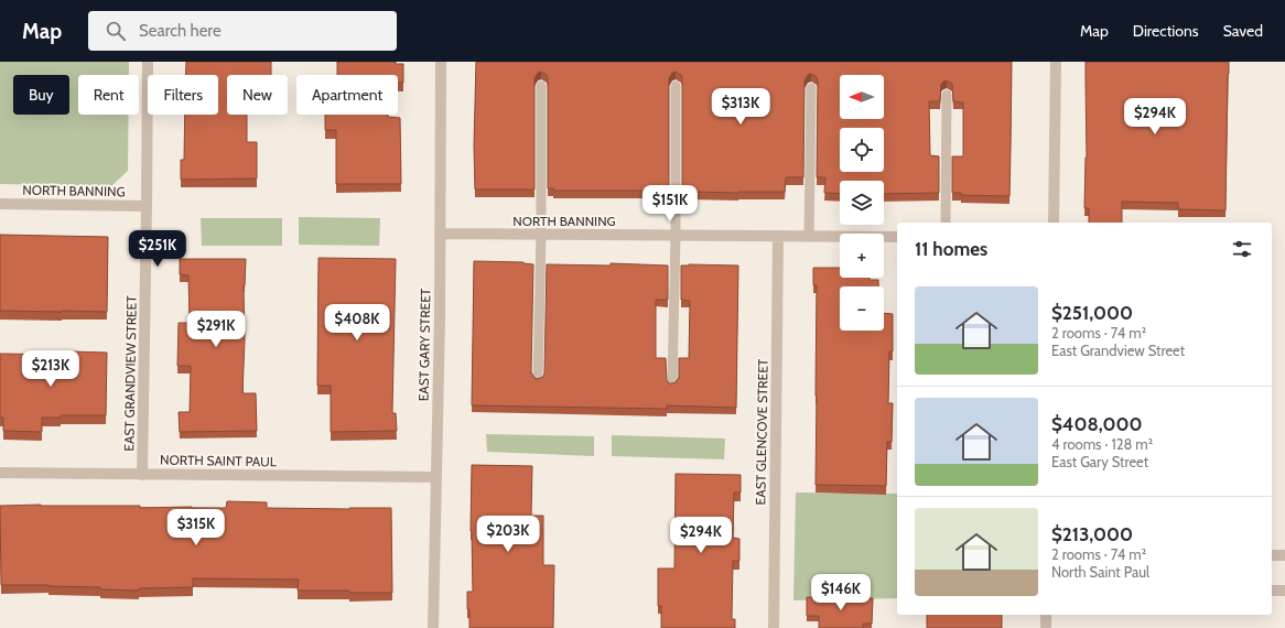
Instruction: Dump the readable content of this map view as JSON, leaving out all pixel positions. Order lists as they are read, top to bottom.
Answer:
{
  "streets": {
    "street": [
      "NORTH BANNING",
      "EAST GARY STREET",
      "EAST GRANDVIEW STREET",
      "EAST GLENCOVE STREET",
      "NORTH SAINT PAUL"
    ]
  },
  "crossings": [
    ["NORTH BANNING", "EAST GARY STREET"],
    ["NORTH BANNING", "EAST GRANDVIEW STREET"],
    ["NORTH BANNING", "EAST GLENCOVE STREET"],
    ["EAST GARY STREET", "NORTH SAINT PAUL"],
    ["EAST GRANDVIEW STREET", "NORTH SAINT PAUL"]
  ],
  "north": "left",
  "page": {
    "header": "Map",
    "search": "Search here",
    "nav": ["Map", "Directions", "Saved"],
    "map_buttons": ["+", "−"],
    "chip": [
      "Buy",
      "Rent",
      "Filters",
      "New",
      "Apartment"
    ],
    "price": [
      "$313K",
      "$294K",
      "$151K",
      "$251K",
      "$408K",
      "$291K",
      "$213K",
      "$315K",
      "$203K",
      "$294K",
      "$146K"
    ],
    "heading": "11 homes",
    "list": [
      {
        "name": "$251,000",
        "note": "2 rooms · 74 m² · East Grandview Street"
      },
      {
        "name": "$408,000",
        "note": "4 rooms · 128 m² · East Gary Street"
      },
      {
        "name": "$213,000",
        "note": "2 rooms · 74 m² · North Saint Paul"
      }
    ]
  }
}
